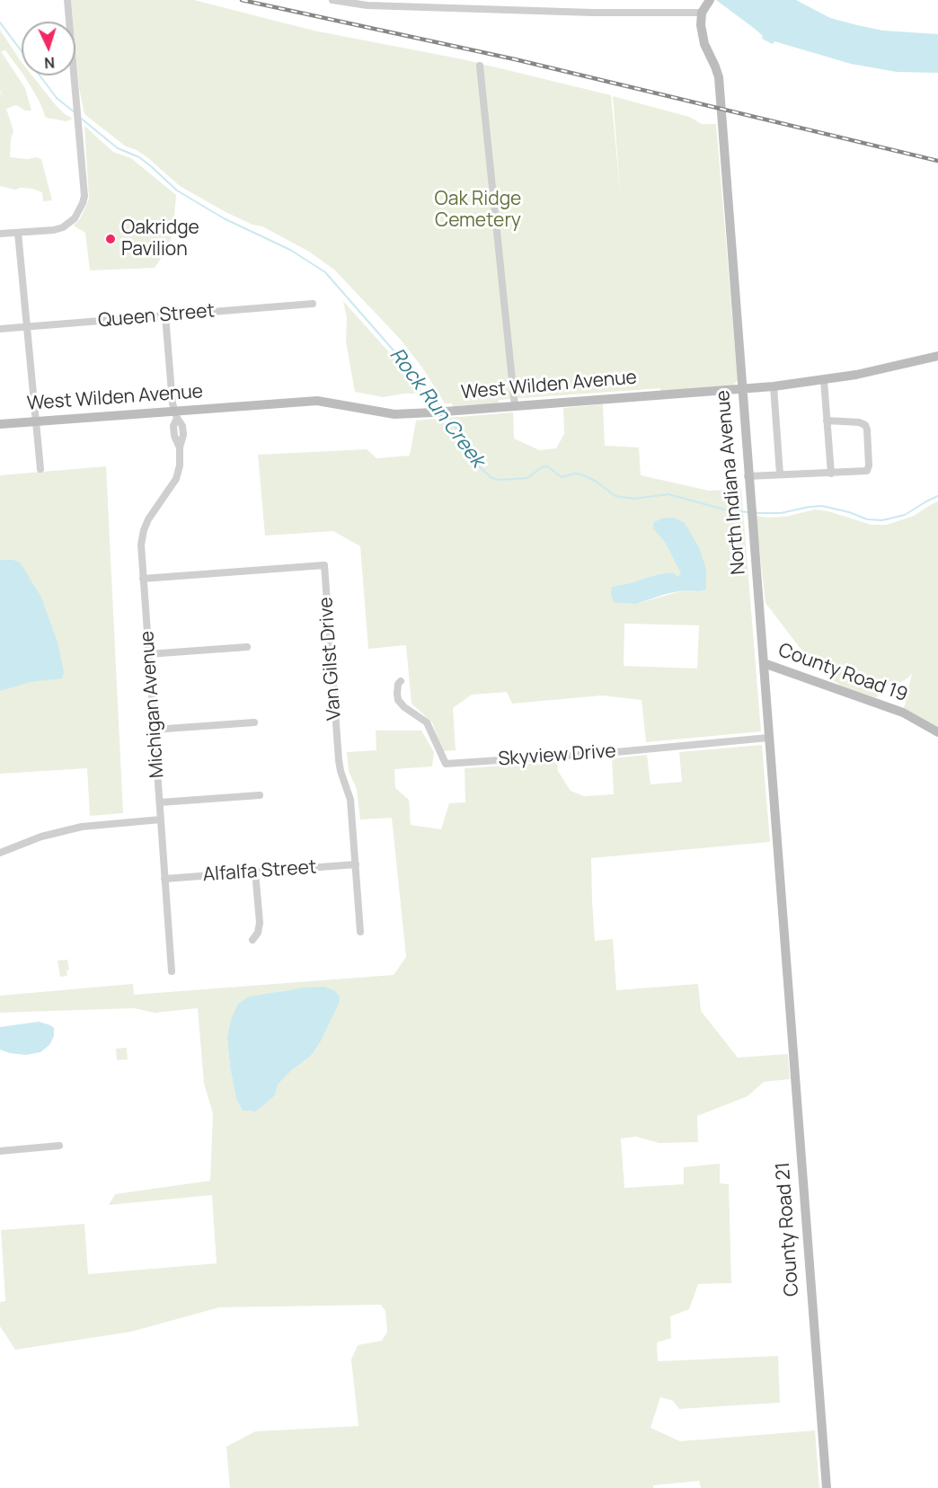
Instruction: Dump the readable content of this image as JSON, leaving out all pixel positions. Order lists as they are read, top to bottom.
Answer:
{
  "streets": {
    "street": [
      "Queen Street",
      "West Wilden Avenue",
      "North Indiana Avenue",
      "Van Gilst Drive",
      "County Road 19",
      "Michigan Avenue",
      "Skyview Drive",
      "Alfalfa Street",
      "County Road 21"
    ]
  },
  "crossings": [
    ["Queen Street", "Michigan Avenue"],
    ["West Wilden Avenue", "North Indiana Avenue"],
    ["West Wilden Avenue", "Michigan Avenue"],
    ["North Indiana Avenue", "County Road 19"],
    ["North Indiana Avenue", "Skyview Drive"],
    ["North Indiana Avenue", "County Road 21"],
    ["Van Gilst Drive", "Michigan Avenue"],
    ["Van Gilst Drive", "Alfalfa Street"],
    ["Michigan Avenue", "Alfalfa Street"]
  ],
  "water": ["Rock Run Creek"],
  "parks": ["Oak Ridge Cemetery"],
  "places": ["Oakridge Pavilion"],
  "north": "bottom"
}
